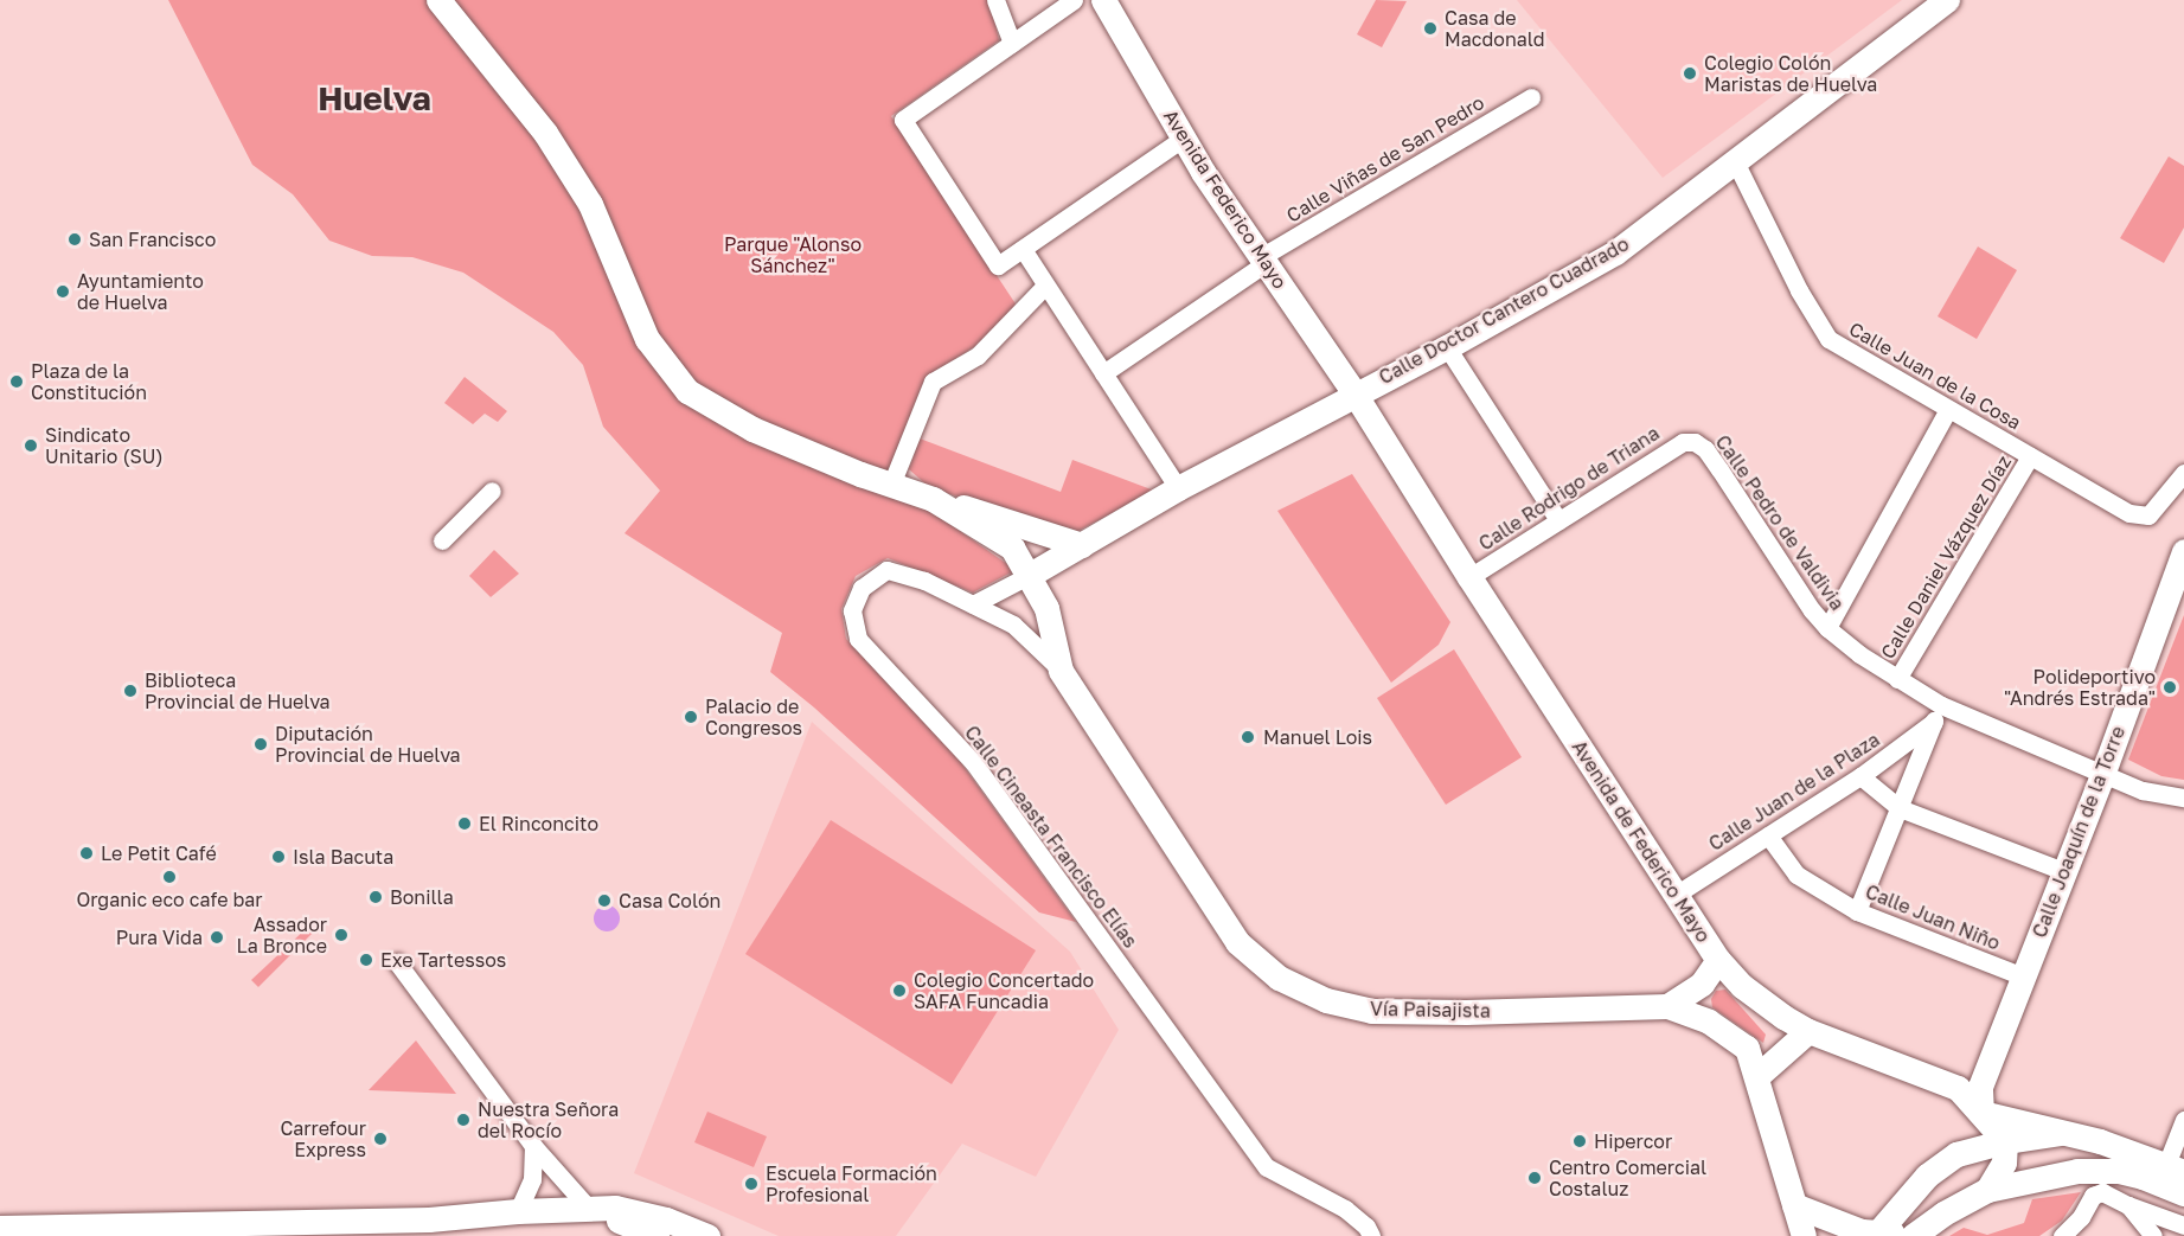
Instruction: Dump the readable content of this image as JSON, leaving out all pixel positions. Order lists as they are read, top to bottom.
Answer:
{
  "streets": {
    "street": [
      "Calle Viñas de San Pedro",
      "Avenida Federico Mayo",
      "Calle Doctor Cantero Cuadrado",
      "Calle Juan de la Cosa",
      "Calle Rodrigo de Triana",
      "Calle Pedro de Valdivia",
      "Calle Daniel Vázquez Díaz",
      "Calle Juan de la Plaza",
      "Calle Joaquín de la Torre",
      "Calle Cineasta Francisco Elías",
      "Avenida de Federico Mayo",
      "Calle Juan Niño",
      "Vía Paisajista"
    ]
  },
  "crossings": [
    ["Calle Viñas de San Pedro", "Avenida Federico Mayo"],
    ["Avenida Federico Mayo", "Calle Doctor Cantero Cuadrado"],
    ["Avenida Federico Mayo", "Avenida de Federico Mayo"],
    ["Calle Doctor Cantero Cuadrado", "Calle Juan de la Cosa"],
    ["Calle Doctor Cantero Cuadrado", "Avenida de Federico Mayo"],
    ["Calle Juan de la Cosa", "Calle Daniel Vázquez Díaz"],
    ["Calle Rodrigo de Triana", "Calle Pedro de Valdivia"],
    ["Calle Rodrigo de Triana", "Avenida de Federico Mayo"],
    ["Calle Pedro de Valdivia", "Calle Daniel Vázquez Díaz"],
    ["Calle Pedro de Valdivia", "Calle Juan de la Plaza"],
    ["Calle Pedro de Valdivia", "Calle Joaquín de la Torre"],
    ["Calle Juan de la Plaza", "Avenida de Federico Mayo"],
    ["Calle Juan de la Plaza", "Calle Juan Niño"],
    ["Calle Joaquín de la Torre", "Avenida de Federico Mayo"],
    ["Calle Joaquín de la Torre", "Calle Juan Niño"],
    ["Calle Cineasta Francisco Elías", "Vía Paisajista"]
  ],
  "districts": ["Huelva"],
  "parks": ["Parque \"Alonso Sánchez\""],
  "places": [
    "Casa de Macdonald",
    "Colegio Colón Maristas de Huelva",
    "San Francisco",
    "Ayuntamiento de Huelva",
    "Plaza de la Constitución",
    "Sindicato Unitario (SU)",
    "Polideportivo \"Andrés Estrada\"",
    "Biblioteca Provincial de Huelva",
    "Palacio de Congresos",
    "Manuel Lois",
    "Diputación Provincial de Huelva",
    "El Rinconcito",
    "Le Petit Café",
    "Isla Bacuta",
    "Organic eco cafe bar",
    "Bonilla",
    "Casa Colón",
    "Assador La Bronce",
    "Pura Vida",
    "Exe Tartessos",
    "Colegio Concertado SAFA Funcadia",
    "Nuestra Señora del Rocío",
    "Carrefour Express",
    "Hipercor",
    "Centro Comercial Costaluz",
    "Escuela Formación Profesional"
  ]
}
